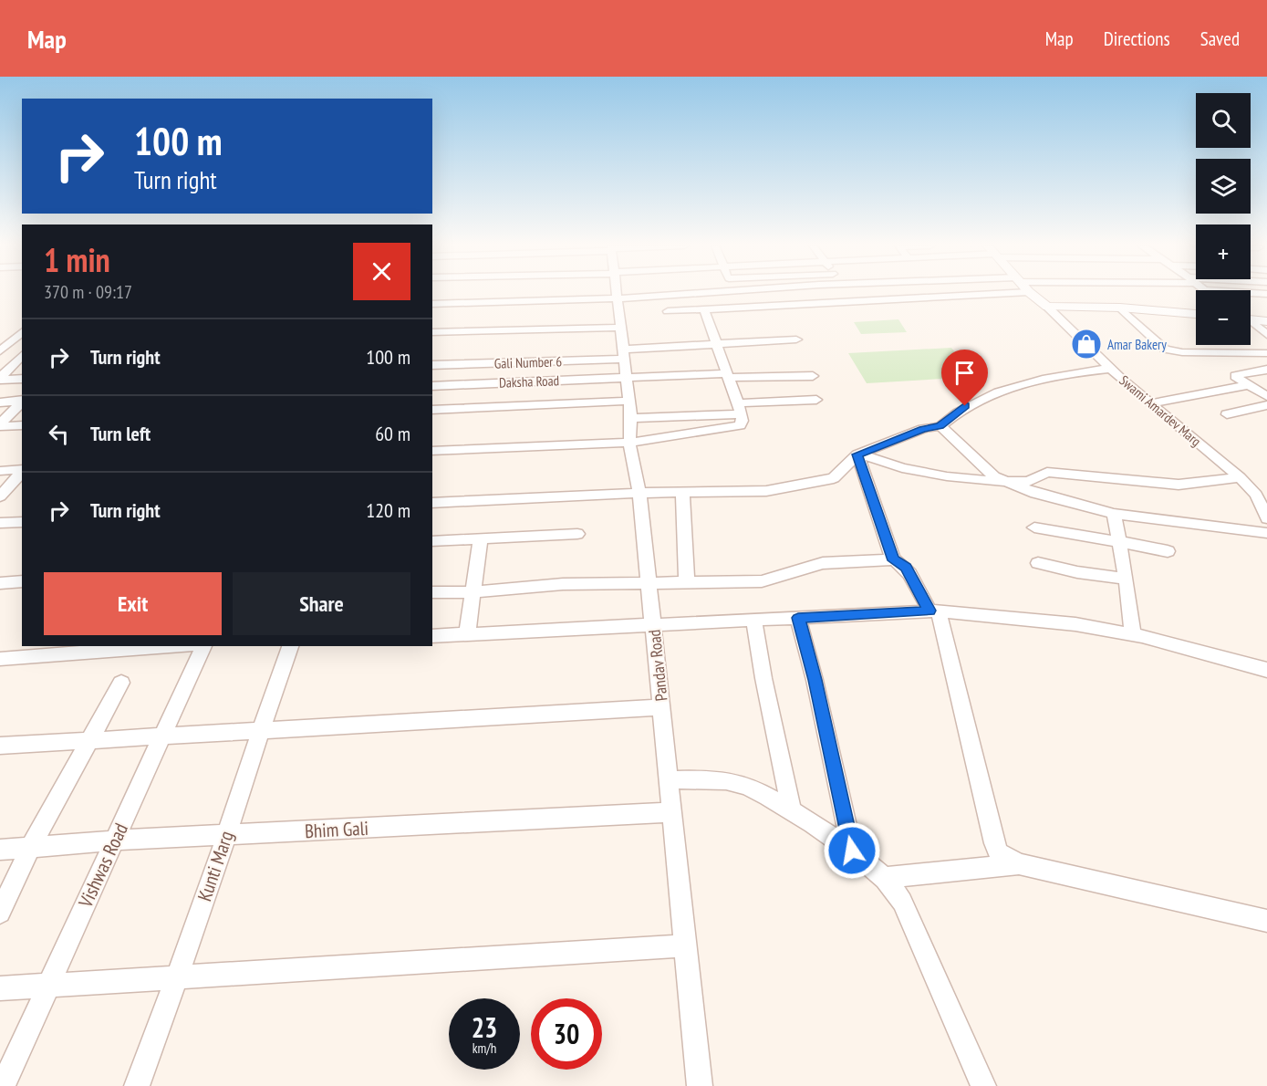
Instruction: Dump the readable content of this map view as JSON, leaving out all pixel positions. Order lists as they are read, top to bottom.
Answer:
{
  "streets": {
    "street": [
      "Gali Number 6",
      "Daksha Road",
      "Swami Amardev Marg",
      "Pandav Road",
      "Bhim Gali",
      "Vishwas Road",
      "Kunti Marg"
    ]
  },
  "crossings": [
    ["Gali Number 6", "Pandav Road"],
    ["Daksha Road", "Pandav Road"],
    ["Pandav Road", "Bhim Gali"],
    ["Bhim Gali", "Vishwas Road"],
    ["Bhim Gali", "Kunti Marg"]
  ],
  "places": {
    "shop": ["Amar Bakery"]
  },
  "page": {
    "header": "Map",
    "nav": ["Map", "Directions", "Saved"],
    "map_buttons": ["+", "−"],
    "turn": ["100 m", "Turn right"],
    "heading": ["1 min", "370 m · 09:17"],
    "list": [
      {
        "name": "Turn right",
        "value": "100 m"
      },
      {
        "name": "Turn left",
        "value": "60 m"
      },
      {
        "name": "Turn right",
        "value": "120 m"
      }
    ],
    "buttons": ["Exit", "Share"],
    "speed": "23 km/h",
    "limit": "30"
  }
}
